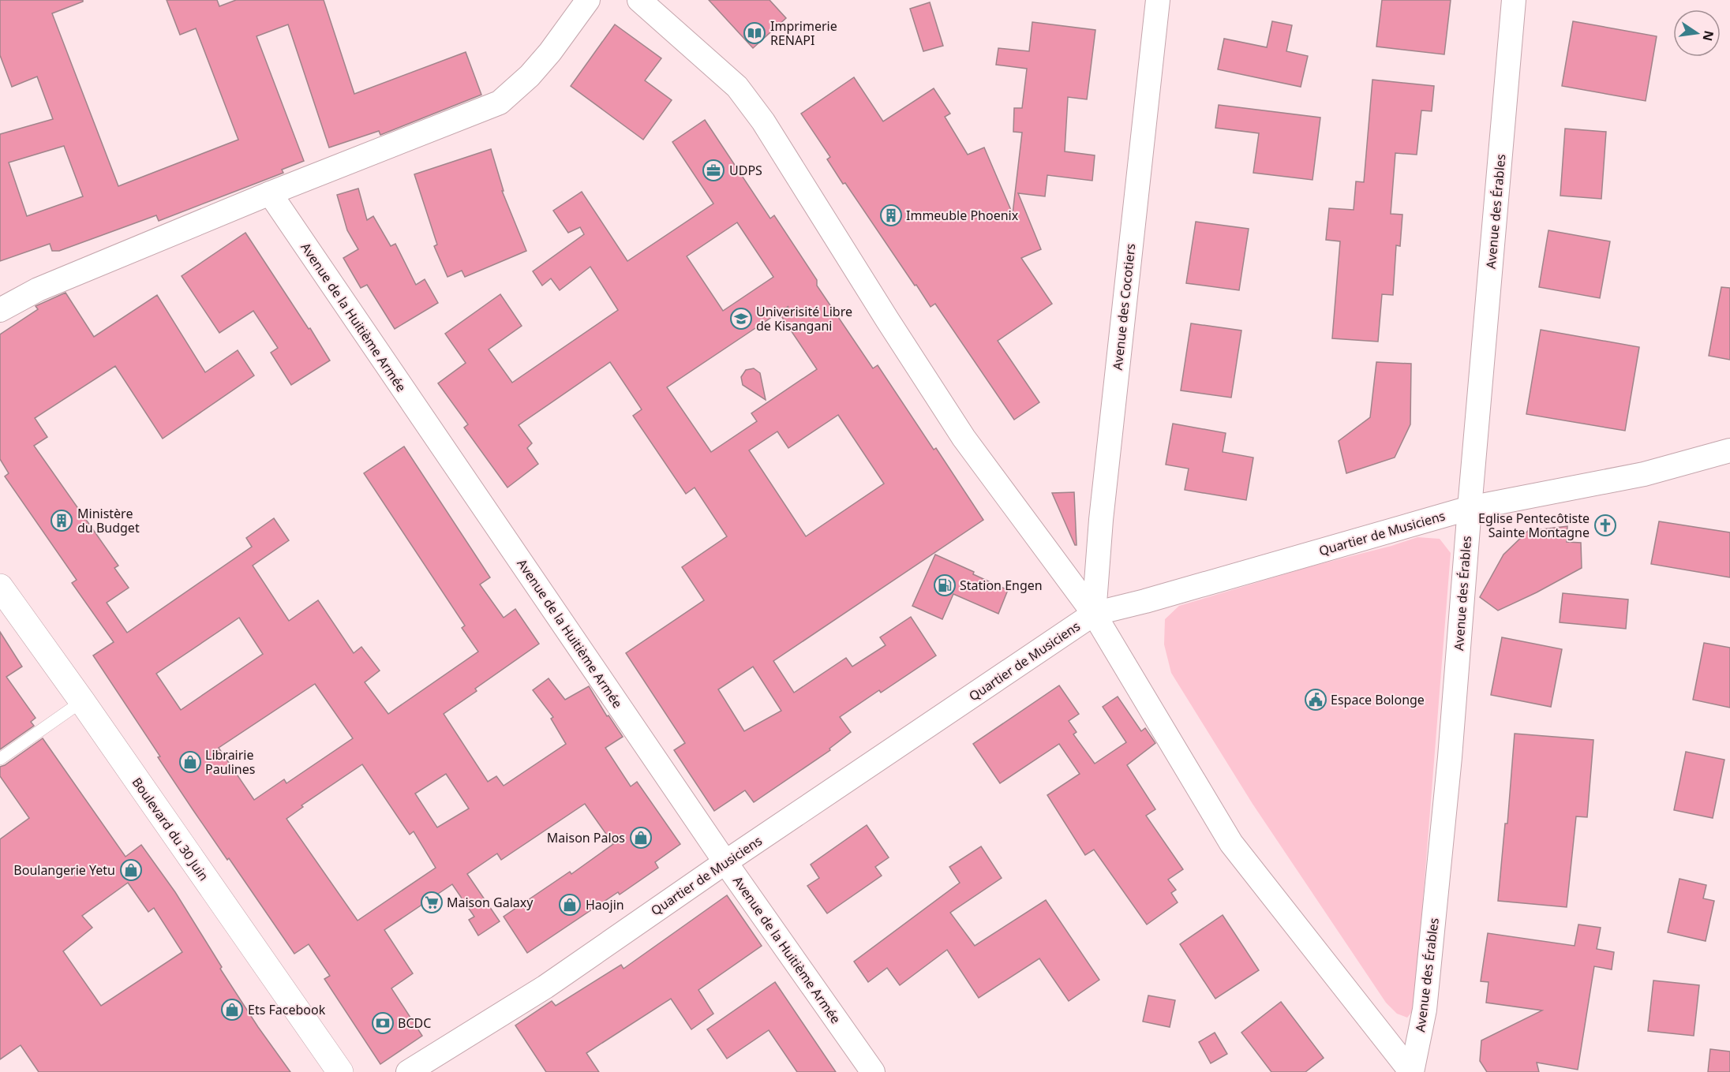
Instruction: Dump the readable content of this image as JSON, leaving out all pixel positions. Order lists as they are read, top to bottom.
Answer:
{
  "streets": {
    "street": [
      "Avenue des Érables",
      "Avenue des Cocotiers",
      "Avenue de la Huitième Armée",
      "Quartier de Musiciens",
      "Boulevard du 30 Juin"
    ]
  },
  "crossings": [
    ["Avenue des Érables", "Quartier de Musiciens"],
    ["Avenue des Cocotiers", "Quartier de Musiciens"],
    ["Avenue de la Huitième Armée", "Quartier de Musiciens"]
  ],
  "places": {
    "library": ["Imprimerie RENAPI"],
    "office": ["UDPS"],
    "building": ["Immeuble Phoenix", "Ministère du Budget"],
    "school or university": ["Univerisité Libre de Kisangani"],
    "church": ["Eglise Pentecôtiste Sainte Montagne"],
    "fuel station": ["Station Engen"],
    "public building": ["Espace Bolonge"],
    "shop": [
      "Librairie Paulines",
      "Maison Palos",
      "Boulangerie Yetu",
      "Haojin",
      "Ets Facebook"
    ],
    "supermarket": ["Maison Galaxy"],
    "bank": ["BCDC"]
  },
  "north": "right"
}
